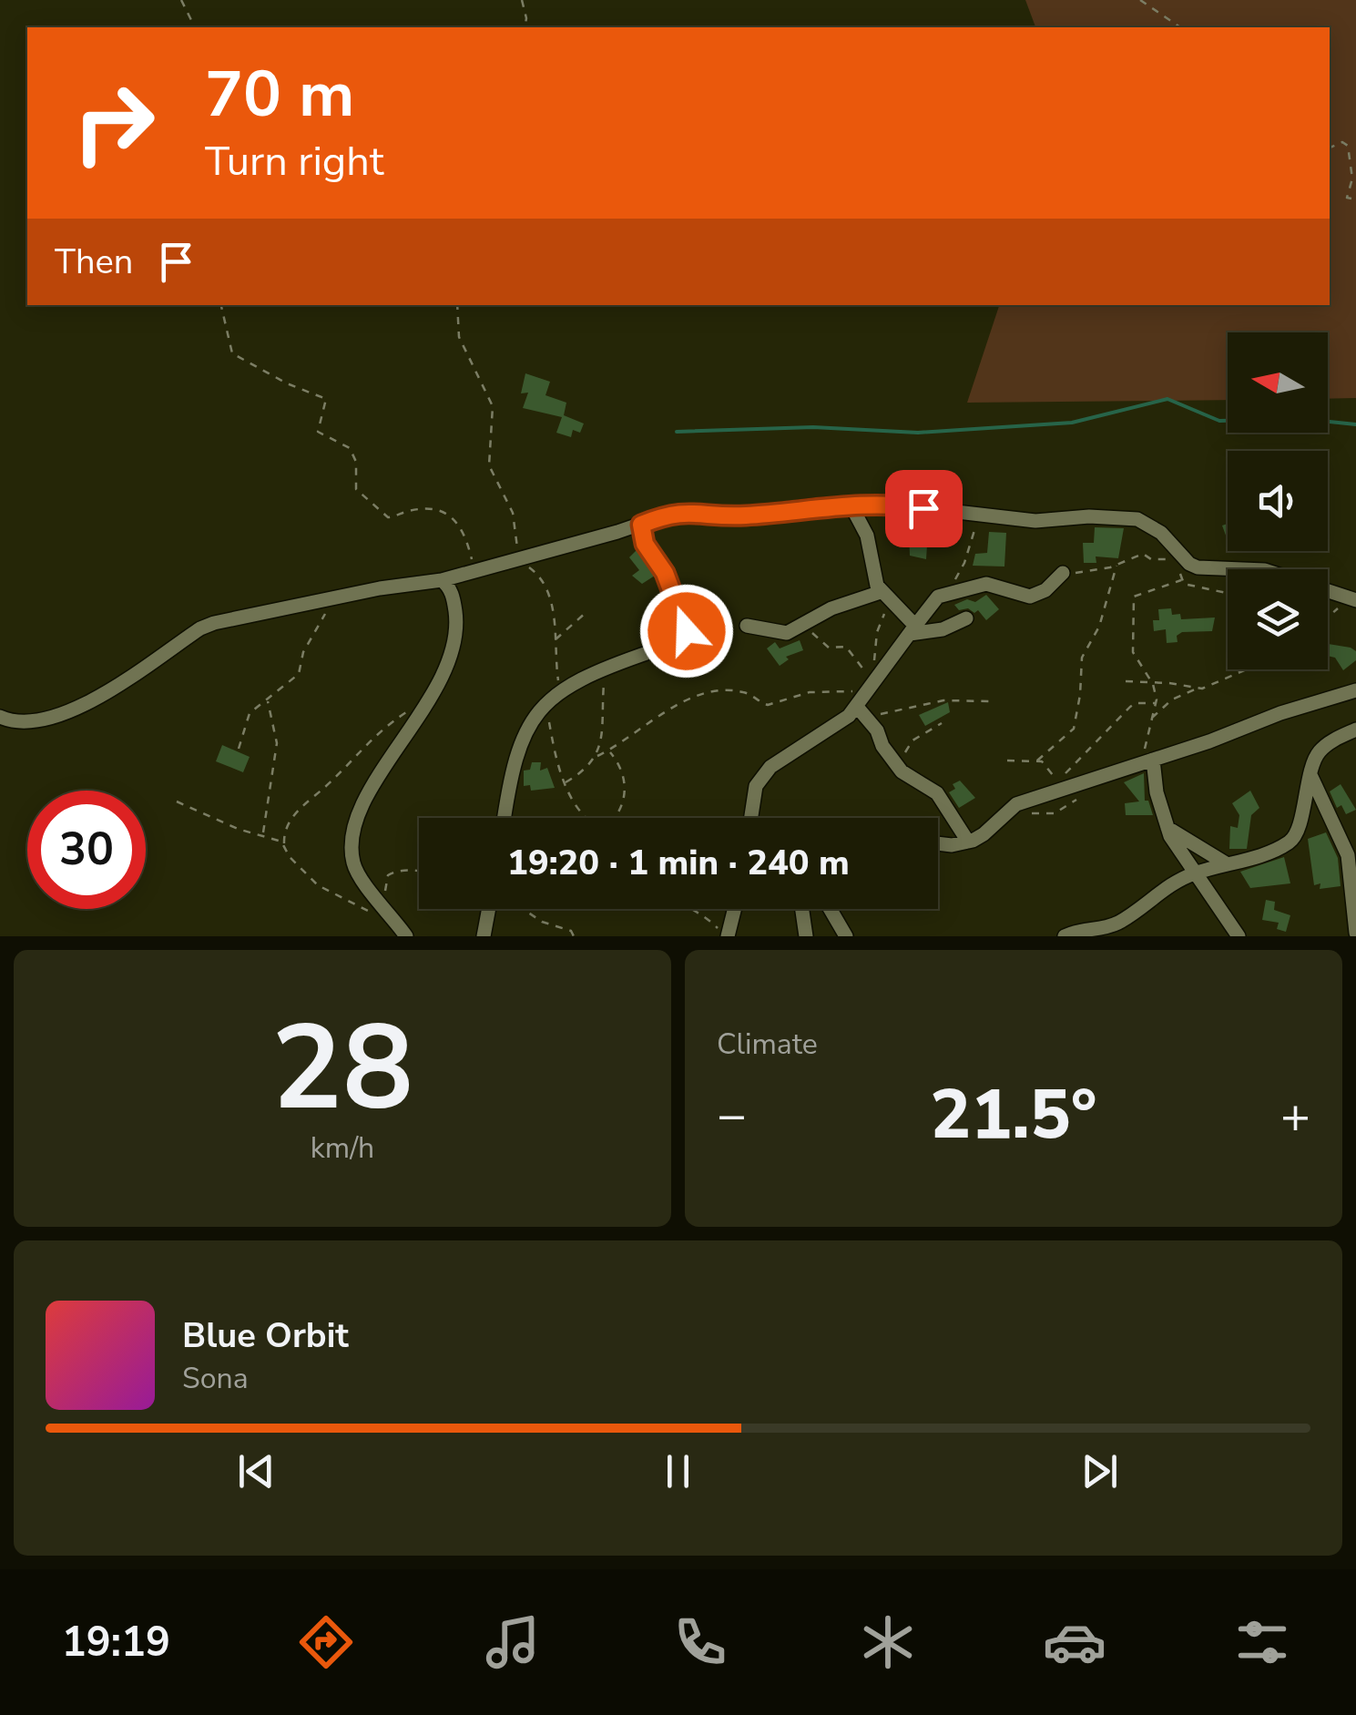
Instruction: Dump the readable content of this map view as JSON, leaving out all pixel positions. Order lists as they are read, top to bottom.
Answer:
{
  "north": "left",
  "page": {
    "turn": ["70 m", "Turn right"],
    "then": "Then",
    "limit": "30",
    "trip": "19:20 · 1 min · 240 m",
    "tile": [
      ["28", "km/h"],
      "Climate"
    ],
    "heat": ["−", "21.5°", "+"],
    "song": ["Blue Orbit", "Sona"],
    "tabs": "19:19"
  }
}
